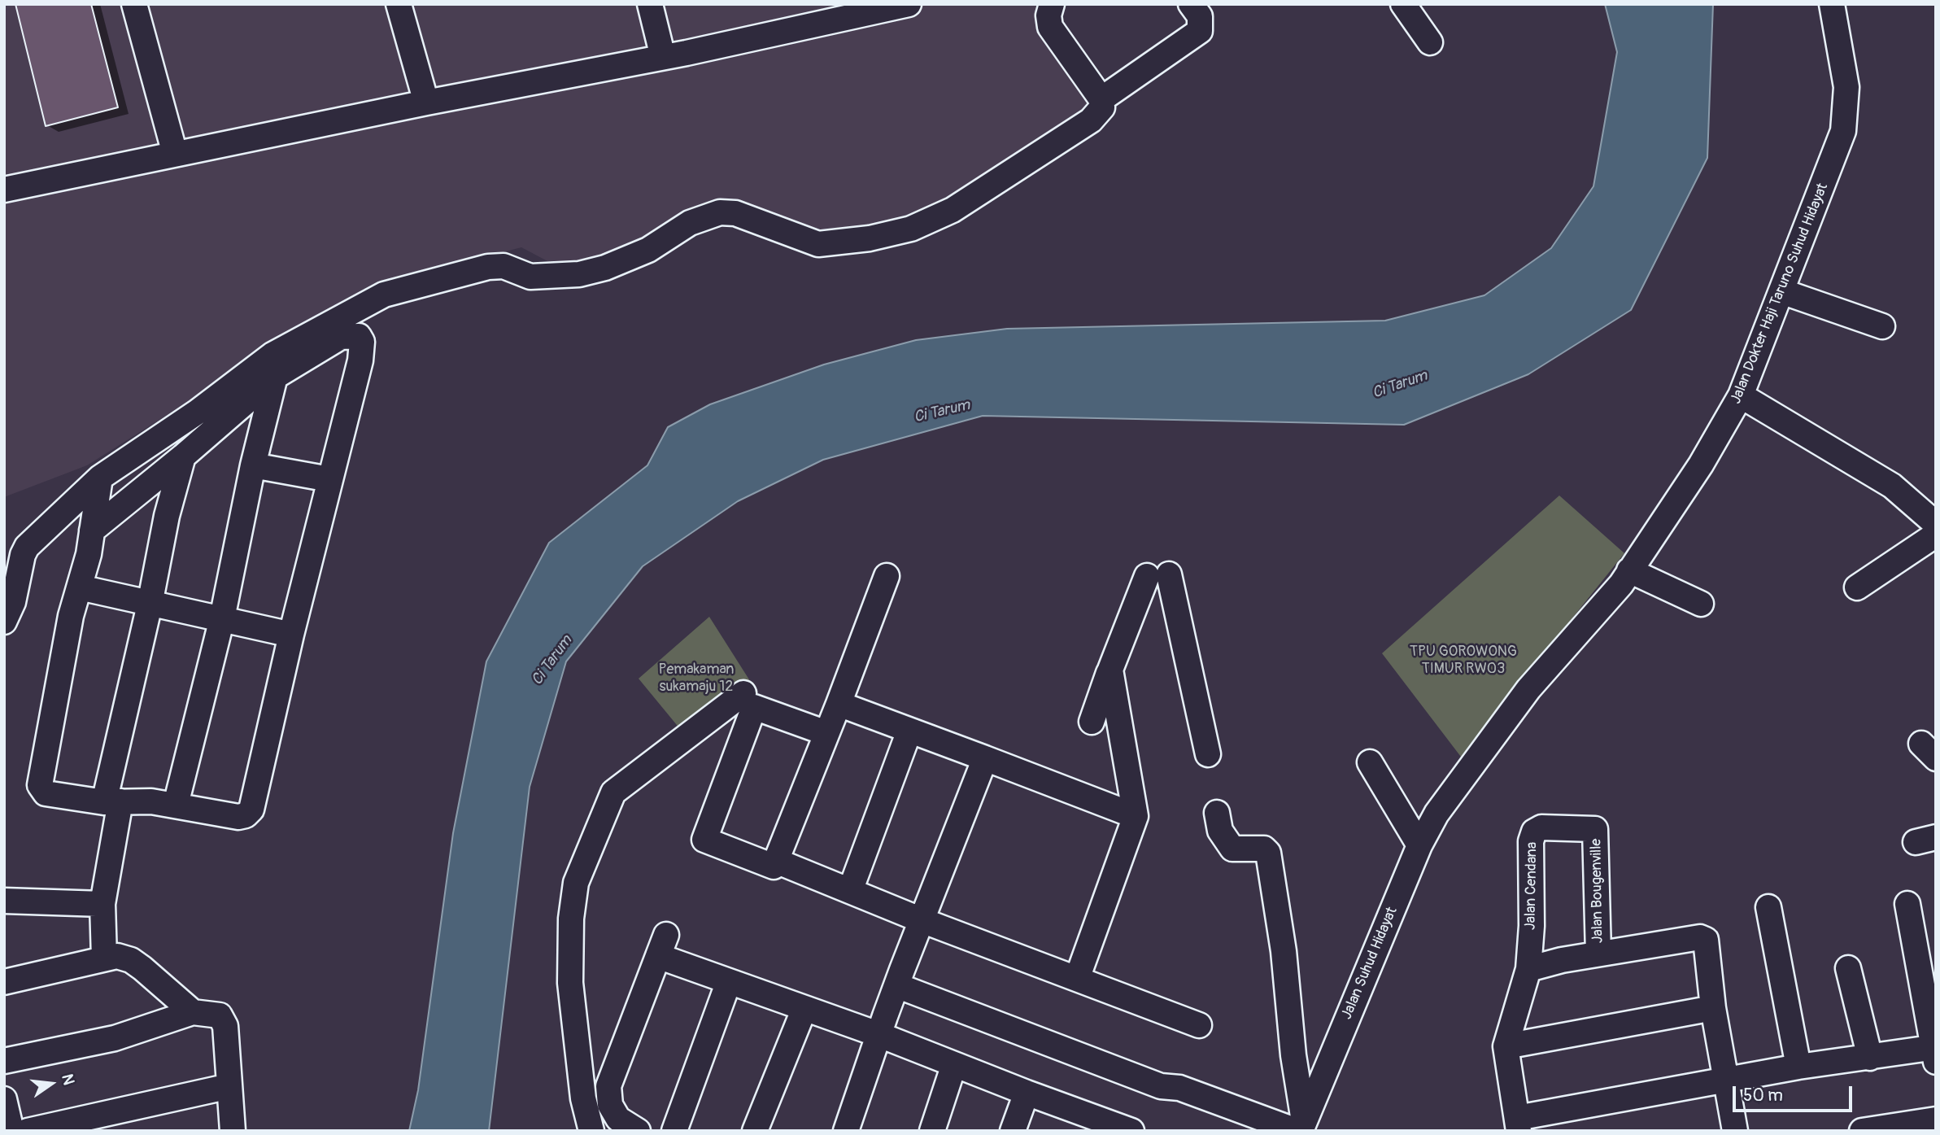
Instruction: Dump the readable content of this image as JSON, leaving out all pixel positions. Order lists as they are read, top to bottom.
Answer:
{
  "streets": {
    "street": [
      "Jalan Dokter Haji Taruno Suhud Hidayat",
      "Jalan Cendana",
      "Jalan Bougenville",
      "Jalan Suhud Hidayat"
    ]
  },
  "crossings": [
    ["Jalan Dokter Haji Taruno Suhud Hidayat", "Jalan Suhud Hidayat"],
    ["Jalan Cendana", "Jalan Bougenville"]
  ],
  "water": ["Ci Tarum"],
  "parks": ["TPU GOROWONG TIMUR RW03", "Pemakaman sukamaju 12"],
  "scale_bar": "50 m",
  "north": "right"
}
